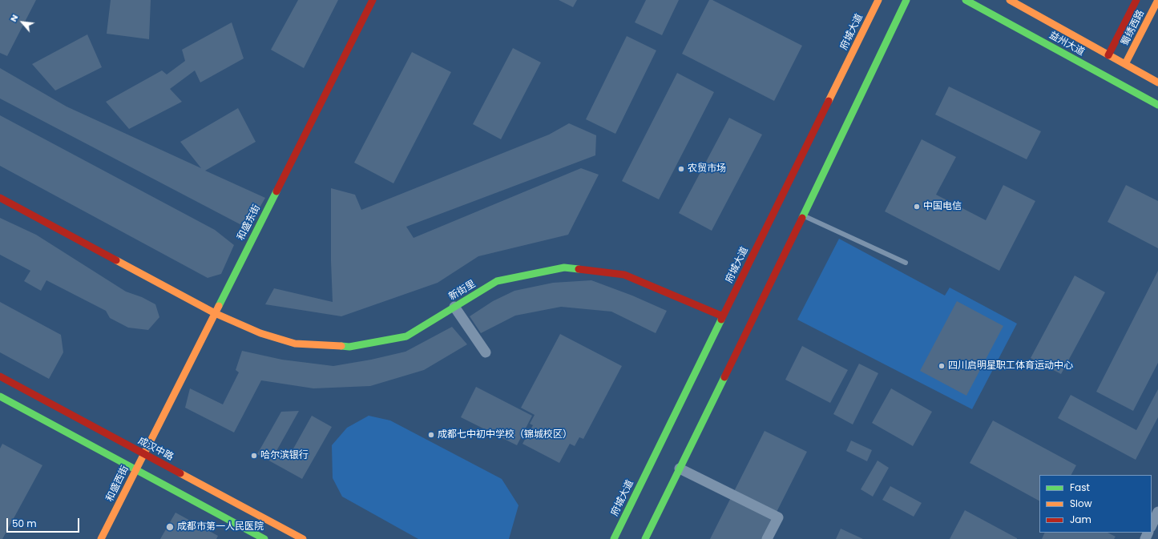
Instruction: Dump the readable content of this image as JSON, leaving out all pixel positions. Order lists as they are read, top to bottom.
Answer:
{
  "streets": {
    "main road": [
      "蜀绣西路",
      "府城大道",
      "益州大道",
      "和盛东街",
      "新街里",
      "成汉中路",
      "和盛西街"
    ]
  },
  "crossings": [
    ["蜀绣西路", "益州大道"],
    ["府城大道", "新街里"],
    ["和盛东街", "新街里"],
    ["和盛东街", "成汉中路"],
    ["和盛东街", "和盛西街"],
    ["成汉中路", "和盛西街"]
  ],
  "places": [
    "农贸市场",
    "中国电信",
    "四川启明星职工体育运动中心",
    "成都七中初中学校（锦城校区）",
    "哈尔滨银行",
    "成都市第一人民医院"
  ],
  "legend": ["Fast", "Slow", "Jam"],
  "scale_bar": "50 m",
  "north": "top left"
}
